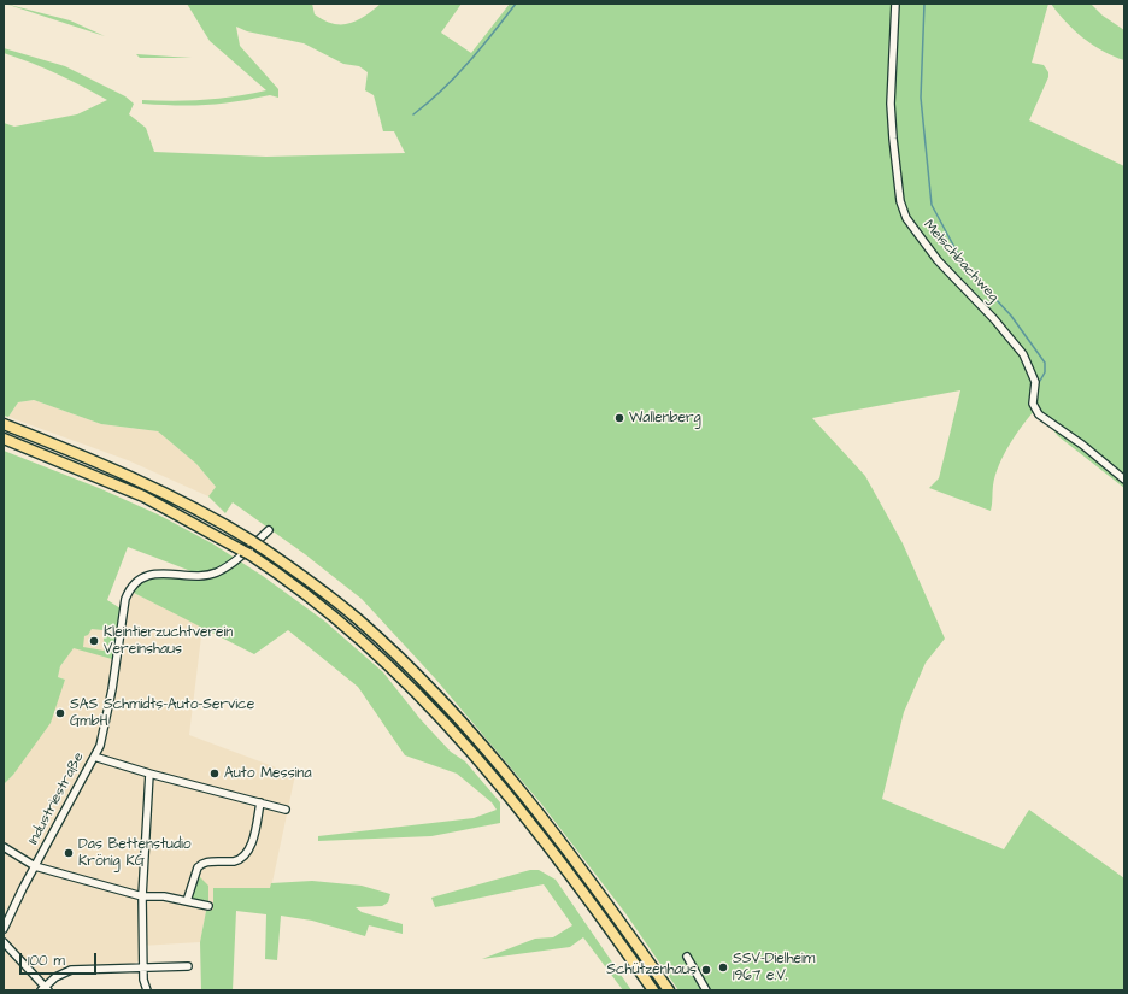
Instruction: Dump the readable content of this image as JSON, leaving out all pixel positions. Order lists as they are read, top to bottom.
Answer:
{
  "streets": {
    "street": ["Melschbachweg", "Industriestraße"]
  },
  "places": [
    "Wallenberg",
    "Kleintierzuchtverein Vereinshaus",
    "SAS Schmidts-Auto-Service GmbH",
    "Auto Messina",
    "Das Bettenstudio Krönig KG",
    "SSV-Dielheim 1967 e.V.",
    "Schützenhaus"
  ],
  "scale_bar": "100 m"
}
